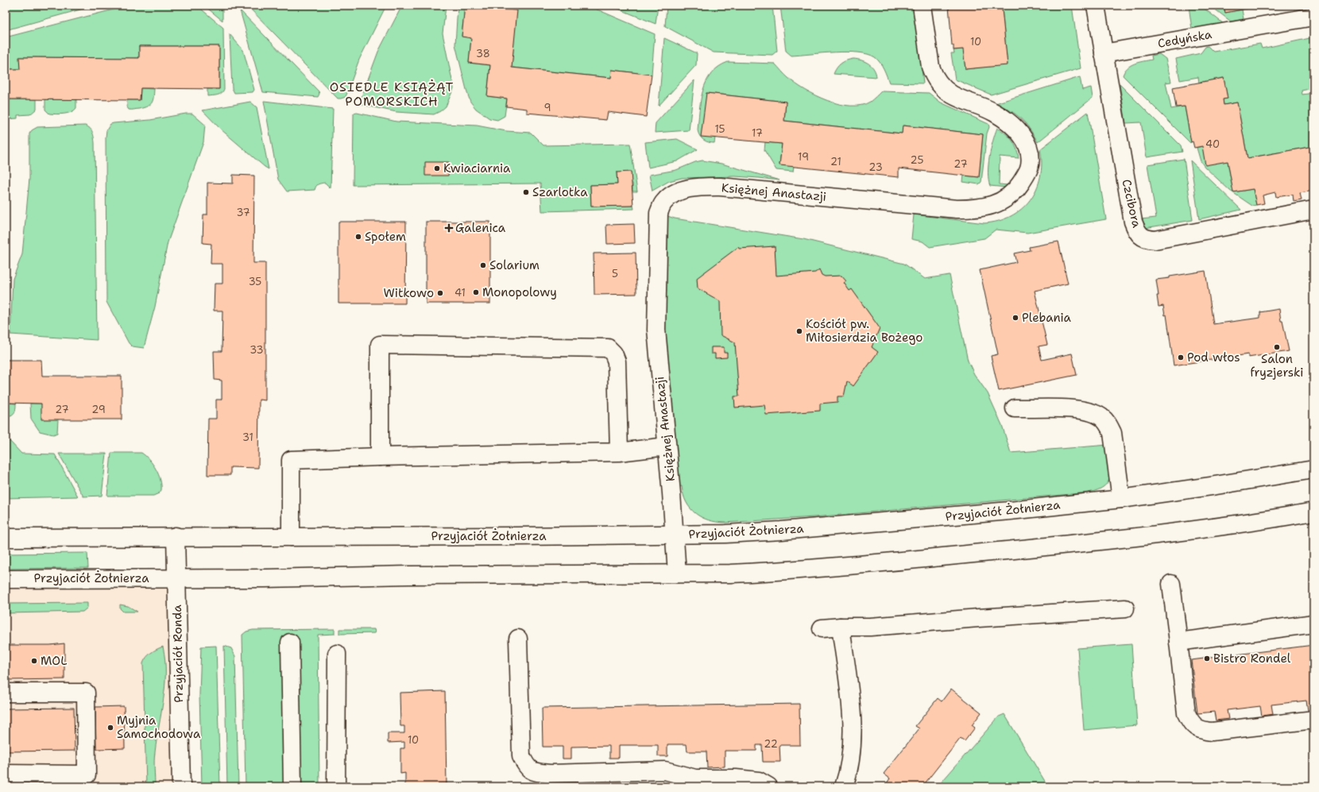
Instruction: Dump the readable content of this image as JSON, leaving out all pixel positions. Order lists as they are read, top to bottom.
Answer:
{
  "streets": {
    "street": [
      "Cedyńska",
      "Księżnej Anastazji",
      "Czcibora",
      "Przyjaciół Żołnierza",
      "Przyjaciół Ronda"
    ]
  },
  "crossings": [
    ["Cedyńska", "Czcibora"],
    ["Księżnej Anastazji", "Przyjaciół Żołnierza"],
    ["Przyjaciół Żołnierza", "Przyjaciół Ronda"]
  ],
  "districts": ["OSIEDLE KSIĄŻĄT POMORSKICH"],
  "places": {
    "other": [
      "Kwiaciarnia",
      "Szarlotka",
      "Społem",
      "Solarium",
      "Monopolowy",
      "Witkowo",
      "Plebania",
      "Kościół pw. Miłosierdzia Bożego",
      "Salon fryzjerski",
      "Pod włos",
      "Bistro Rondel",
      "MOL",
      "Myjnia Samochodowa"
    ],
    "health": ["Galenica"]
  },
  "house_numbers": [
    "10",
    "38",
    "9",
    "15",
    "17",
    "40",
    "19",
    "25",
    "21",
    "27",
    "23",
    "37",
    "5",
    "35",
    "41",
    "33",
    "27",
    "29",
    "31",
    "10",
    "22"
  ]
}
